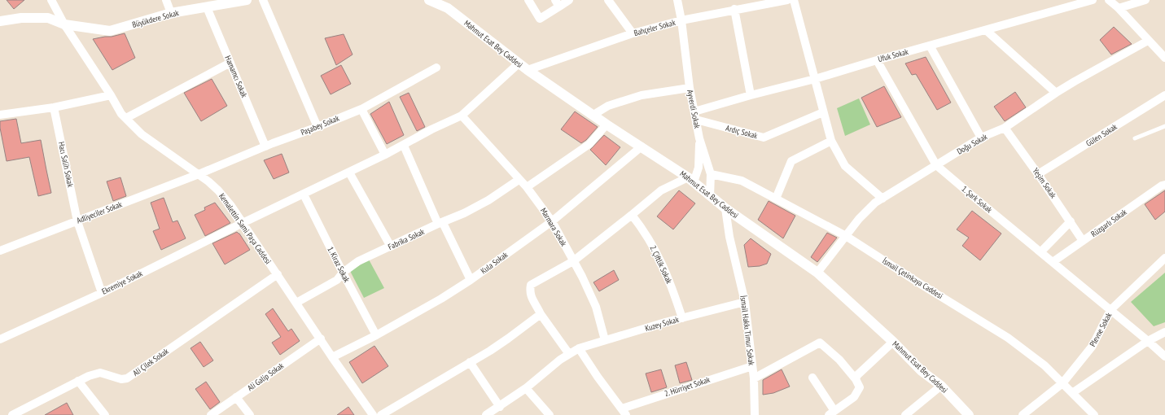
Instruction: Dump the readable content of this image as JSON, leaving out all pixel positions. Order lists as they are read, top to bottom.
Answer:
{
  "streets": {
    "street": [
      "Büyükdere Sokak",
      "Bahçeler Sokak",
      "Mahmut Esat Bey Caddesi",
      "Ufuk Sokak",
      "Hamamcı Sokak",
      "Ayverdi Sokak",
      "Paşabey Sokak",
      "Ardıç Sokak",
      "Gülen Sokak",
      "Doğu Sokak",
      "Hacı Salih Sokak",
      "Yeşim Sokak",
      "1. Şark Sokak",
      "Adliyeciler Sokak",
      "Rüzgarlı Sokak",
      "Marmara Sokak",
      "Kemalettin Sami Paşa Caddesi",
      "Fabrika Sokak",
      "Kula Sokak",
      "1. Kiraz Sokak",
      "2. Çiftlik Sokak",
      "İsmail Çetinkaya Caddesi",
      "Ekremiye Sokak",
      "Kuzey Sokak",
      "Plevne Sokak",
      "İsmail Hakkı Timur Sokak",
      "Ali Çilek Sokak",
      "Ali Galip Sokak",
      "2. Hürriyet Sokak"
    ]
  },
  "crossings": [
    ["Büyükdere Sokak", "Hamamcı Sokak"],
    ["Büyükdere Sokak", "Kemalettin Sami Paşa Caddesi"],
    ["Bahçeler Sokak", "Mahmut Esat Bey Caddesi"],
    ["Bahçeler Sokak", "Ayverdi Sokak"],
    ["Mahmut Esat Bey Caddesi", "Ayverdi Sokak"],
    ["Mahmut Esat Bey Caddesi", "Doğu Sokak"],
    ["Mahmut Esat Bey Caddesi", "Kula Sokak"],
    ["Mahmut Esat Bey Caddesi", "Ekremiye Sokak"],
    ["Mahmut Esat Bey Caddesi", "İsmail Hakkı Timur Sokak"],
    ["Ufuk Sokak", "Ayverdi Sokak"],
    ["Ufuk Sokak", "Ardıç Sokak"],
    ["Ufuk Sokak", "1. Şark Sokak"],
    ["Hamamcı Sokak", "Paşabey Sokak"],
    ["Ayverdi Sokak", "Ardıç Sokak"],
    ["Ayverdi Sokak", "İsmail Çetinkaya Caddesi"],
    ["Paşabey Sokak", "Adliyeciler Sokak"],
    ["Paşabey Sokak", "Kemalettin Sami Paşa Caddesi"],
    ["Gülen Sokak", "Yeşim Sokak"],
    ["Doğu Sokak", "Yeşim Sokak"],
    ["Doğu Sokak", "1. Şark Sokak"],
    ["Doğu Sokak", "İsmail Çetinkaya Caddesi"],
    ["Hacı Salih Sokak", "Adliyeciler Sokak"],
    ["Hacı Salih Sokak", "Ekremiye Sokak"],
    ["Yeşim Sokak", "Rüzgarlı Sokak"],
    ["1. Şark Sokak", "Rüzgarlı Sokak"],
    ["1. Şark Sokak", "Plevne Sokak"],
    ["Adliyeciler Sokak", "Kemalettin Sami Paşa Caddesi"],
    ["Marmara Sokak", "Fabrika Sokak"],
    ["Marmara Sokak", "Kula Sokak"],
    ["Marmara Sokak", "Ekremiye Sokak"],
    ["Marmara Sokak", "Kuzey Sokak"],
    ["Kemalettin Sami Paşa Caddesi", "Fabrika Sokak"],
    ["Kemalettin Sami Paşa Caddesi", "Kula Sokak"],
    ["Kemalettin Sami Paşa Caddesi", "Ekremiye Sokak"],
    ["Kemalettin Sami Paşa Caddesi", "Ali Çilek Sokak"],
    ["Kemalettin Sami Paşa Caddesi", "Ali Galip Sokak"],
    ["Fabrika Sokak", "1. Kiraz Sokak"],
    ["Kula Sokak", "1. Kiraz Sokak"],
    ["1. Kiraz Sokak", "Ekremiye Sokak"],
    ["2. Çiftlik Sokak", "Kuzey Sokak"],
    ["İsmail Çetinkaya Caddesi", "Plevne Sokak"],
    ["Kuzey Sokak", "İsmail Hakkı Timur Sokak"],
    ["İsmail Hakkı Timur Sokak", "2. Hürriyet Sokak"]
  ]
}
